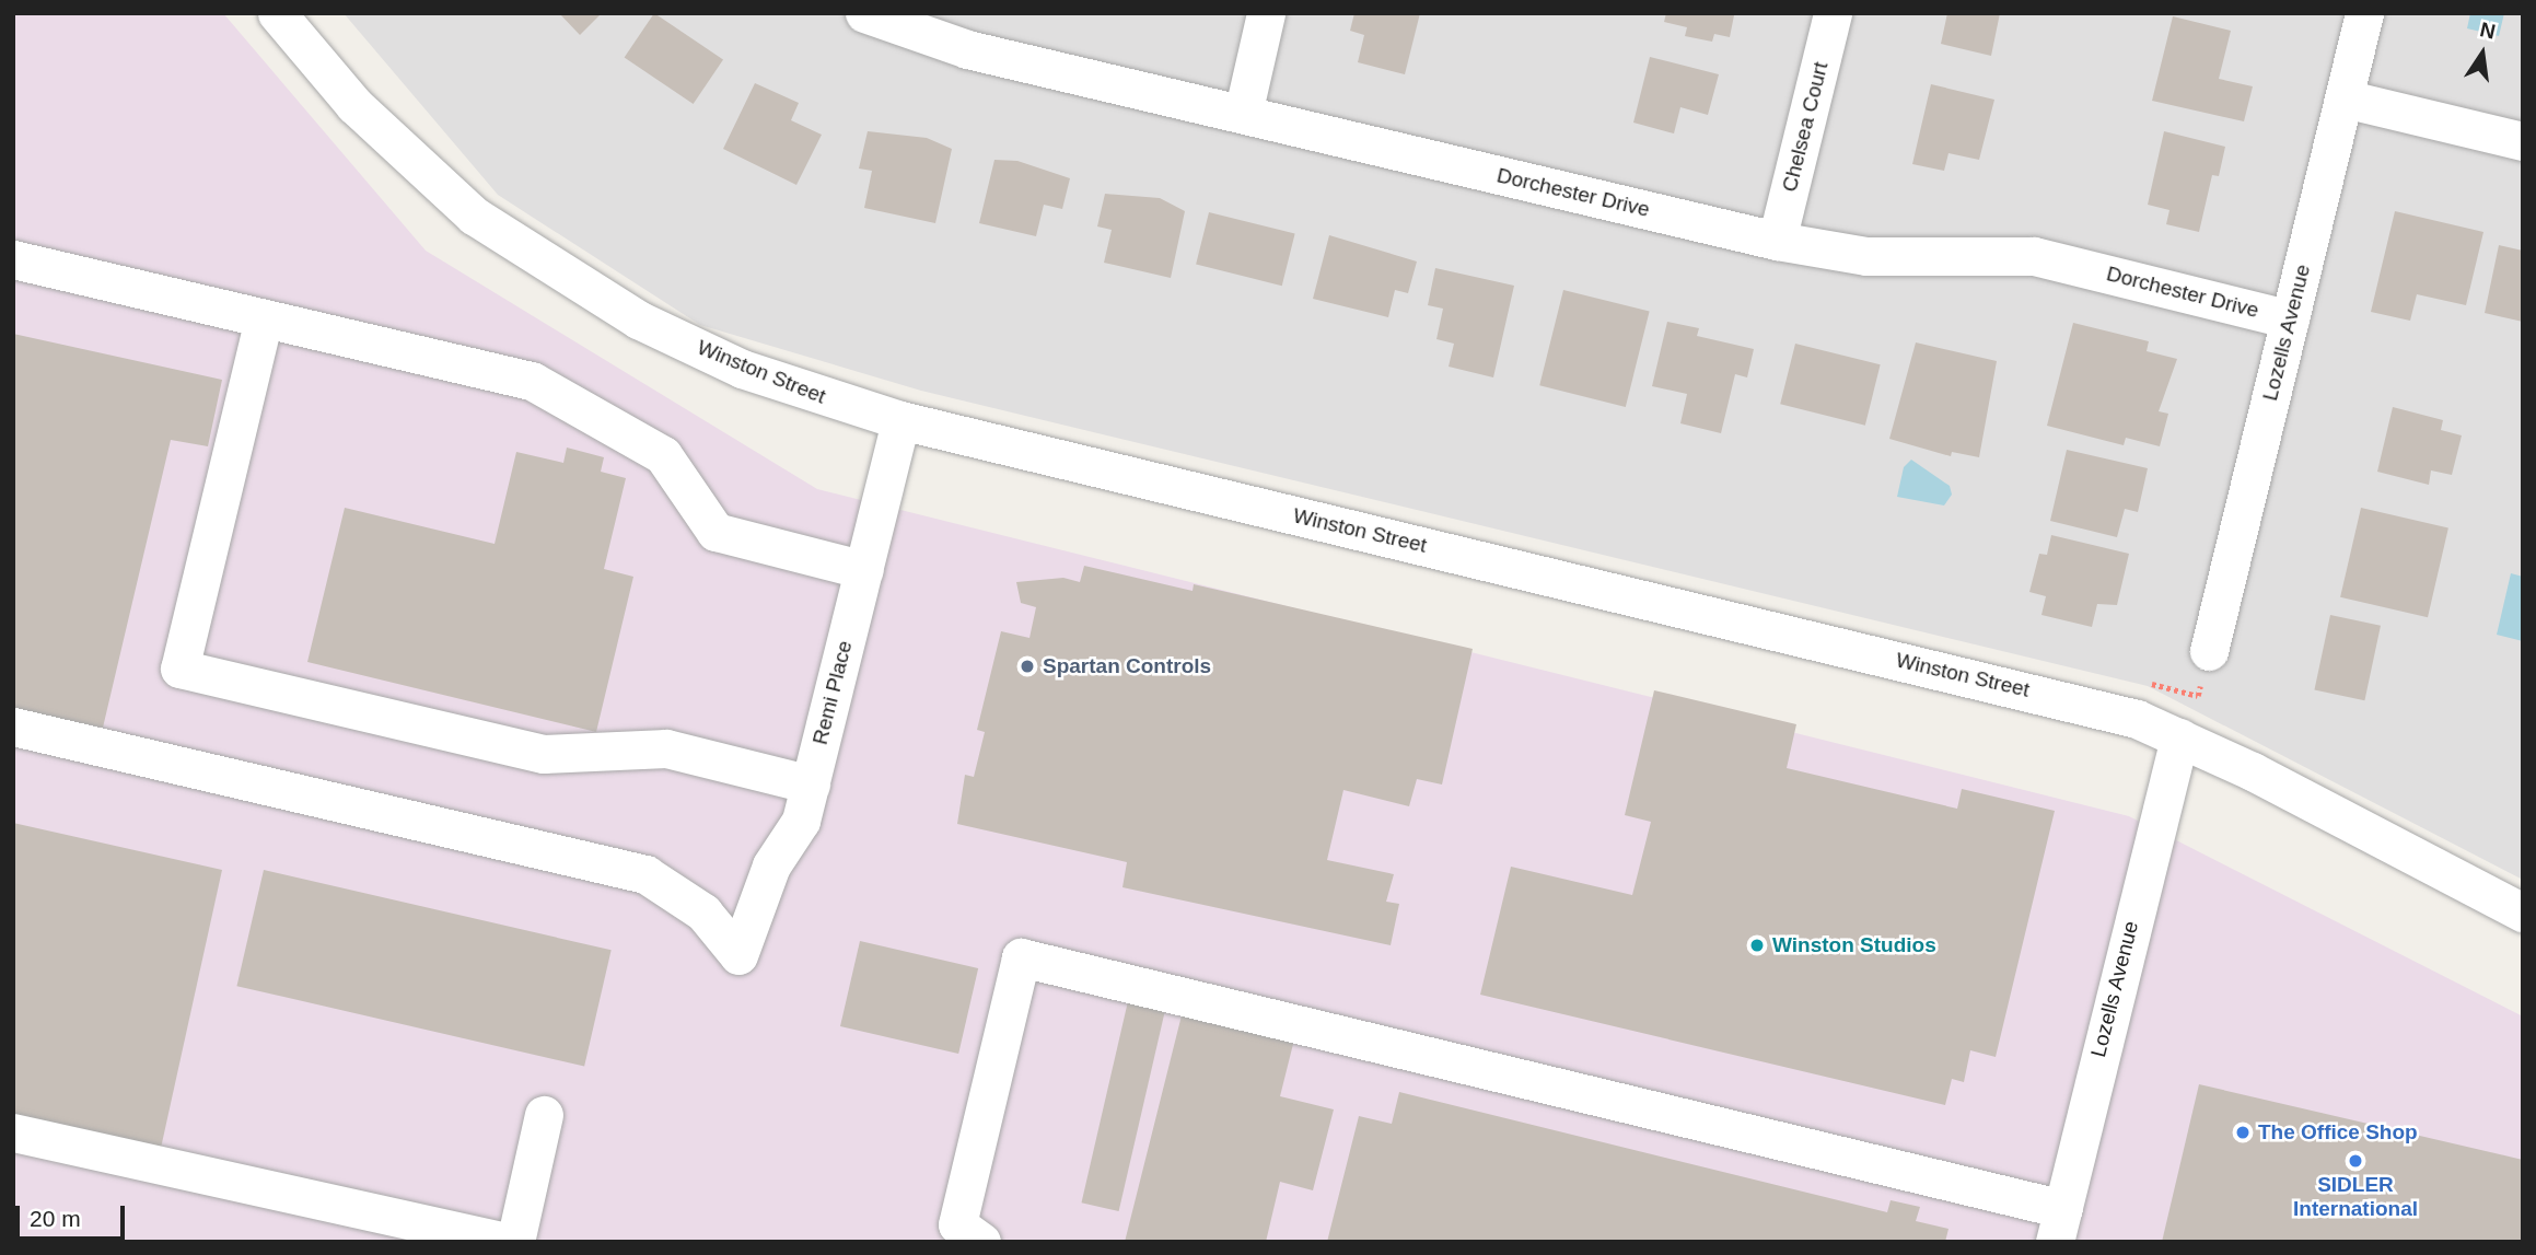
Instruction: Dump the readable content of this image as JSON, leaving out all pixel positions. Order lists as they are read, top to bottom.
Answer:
{
  "streets": {
    "street": [
      "Chelsea Court",
      "Dorchester Drive",
      "Lozells Avenue",
      "Winston Street",
      "Remi Place"
    ]
  },
  "crossings": [
    ["Chelsea Court", "Dorchester Drive"],
    ["Dorchester Drive", "Lozells Avenue"],
    ["Lozells Avenue", "Winston Street"],
    ["Winston Street", "Remi Place"]
  ],
  "places": [
    "Spartan Controls",
    "Winston Studios",
    "The Office Shop",
    "SIDLER International"
  ],
  "scale_bar": "20 m",
  "north": "top"
}
